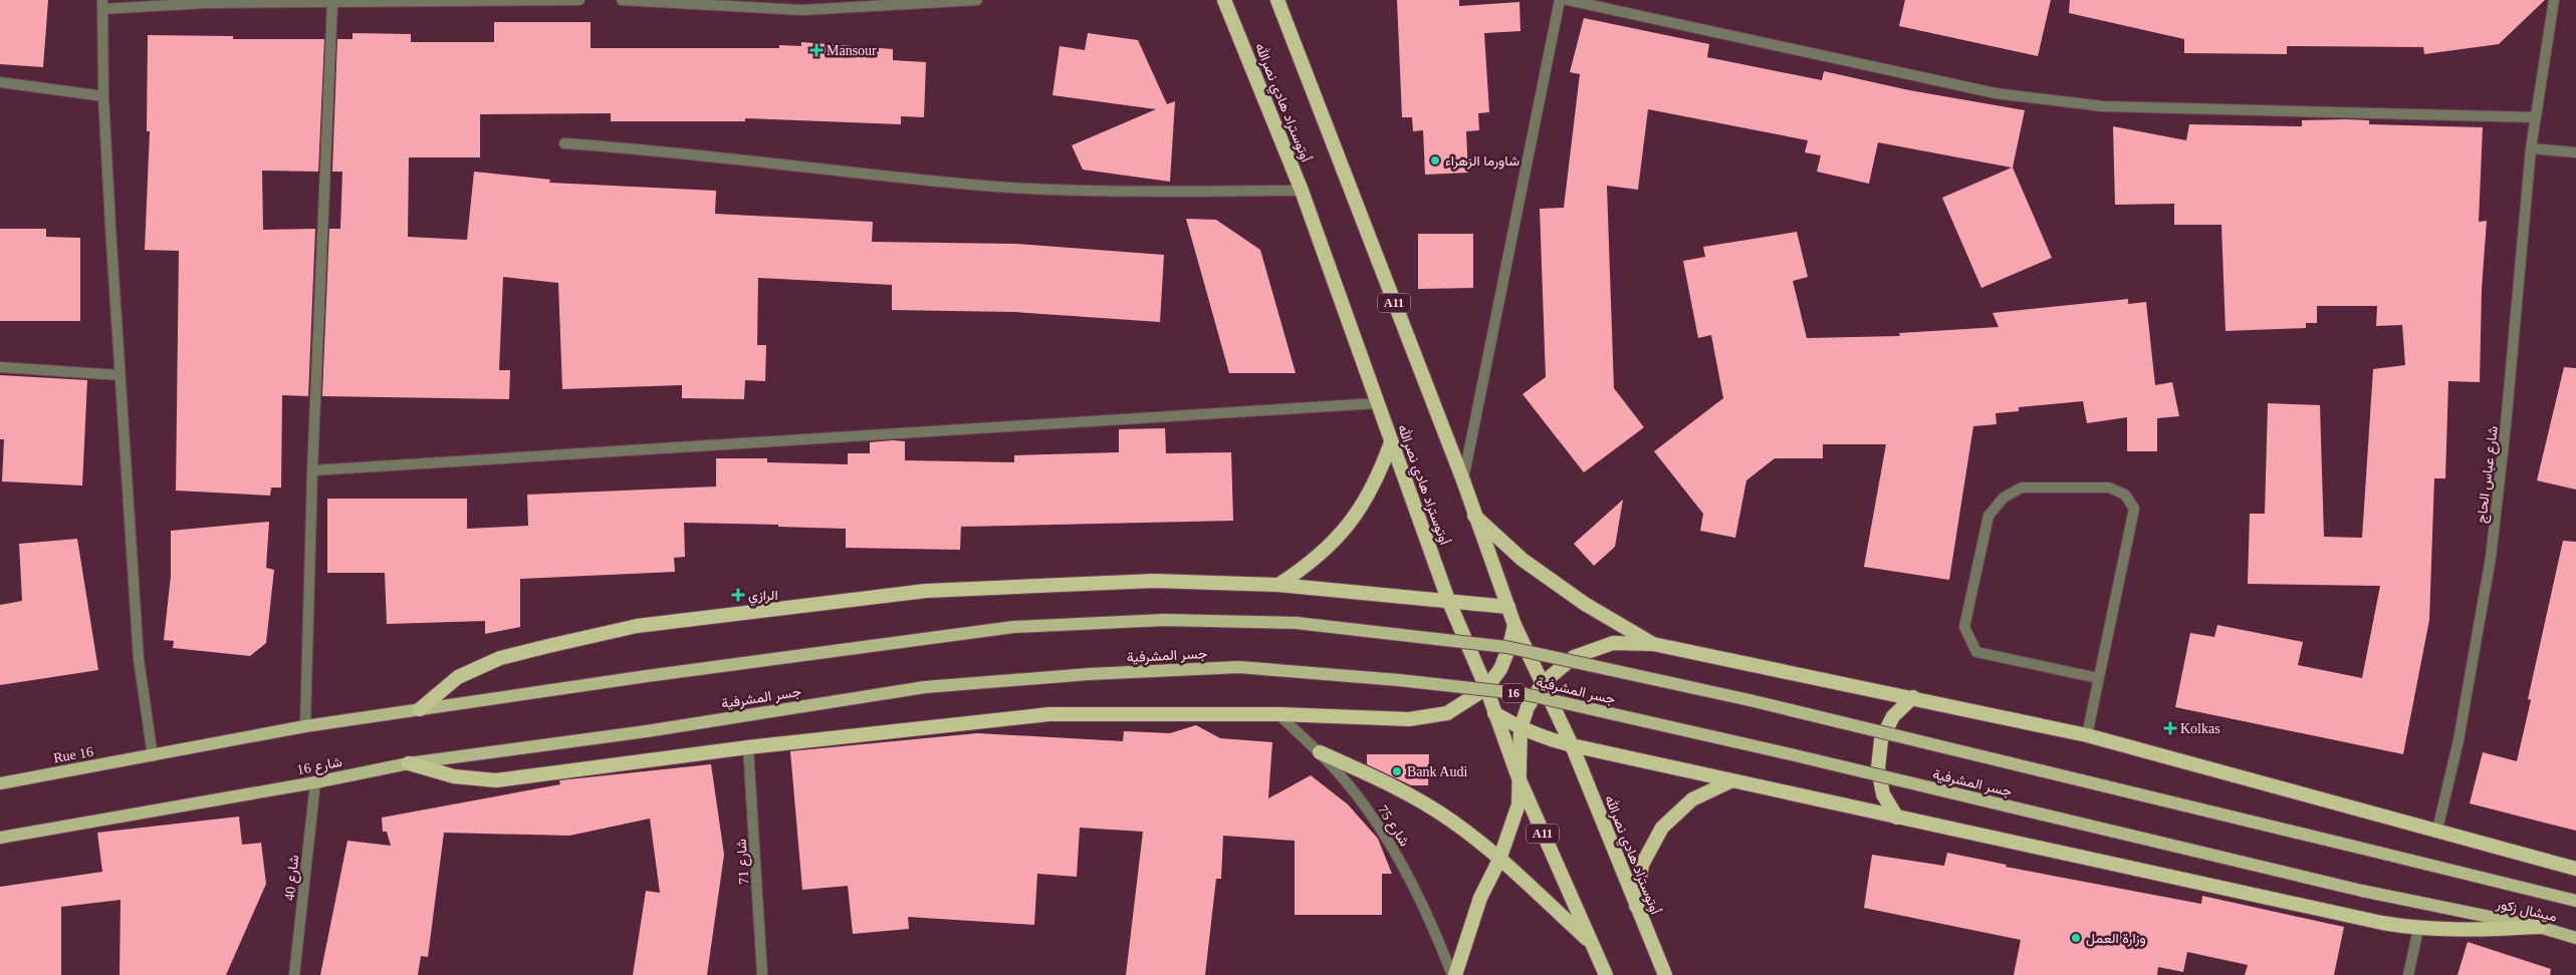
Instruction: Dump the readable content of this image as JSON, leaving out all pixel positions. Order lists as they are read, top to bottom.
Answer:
{
  "streets": {
    "highway": ["أوتوستراد هادي نصرالله", "A11"],
    "main road": [
      "جسر المشرفية",
      "16",
      "Rue 16",
      "شارع 16",
      "ميشال زكور"
    ],
    "street": [
      "شارع عباس الحاج",
      "شارع 75",
      "شارع 71",
      "شارع 40"
    ]
  },
  "crossings": [
    ["أوتوستراد هادي نصرالله", "A11"],
    ["جسر المشرفية", "Rue 16"],
    ["جسر المشرفية", "شارع 16"],
    ["جسر المشرفية", "ميشال زكور"],
    ["شارع 16", "شارع 40"]
  ],
  "places": {
    "health": ["Mansour", "الرازي", "Kolkas"],
    "other": ["شاورما الزهراء", "Bank Audi", "وزارة العمل"]
  }
}
